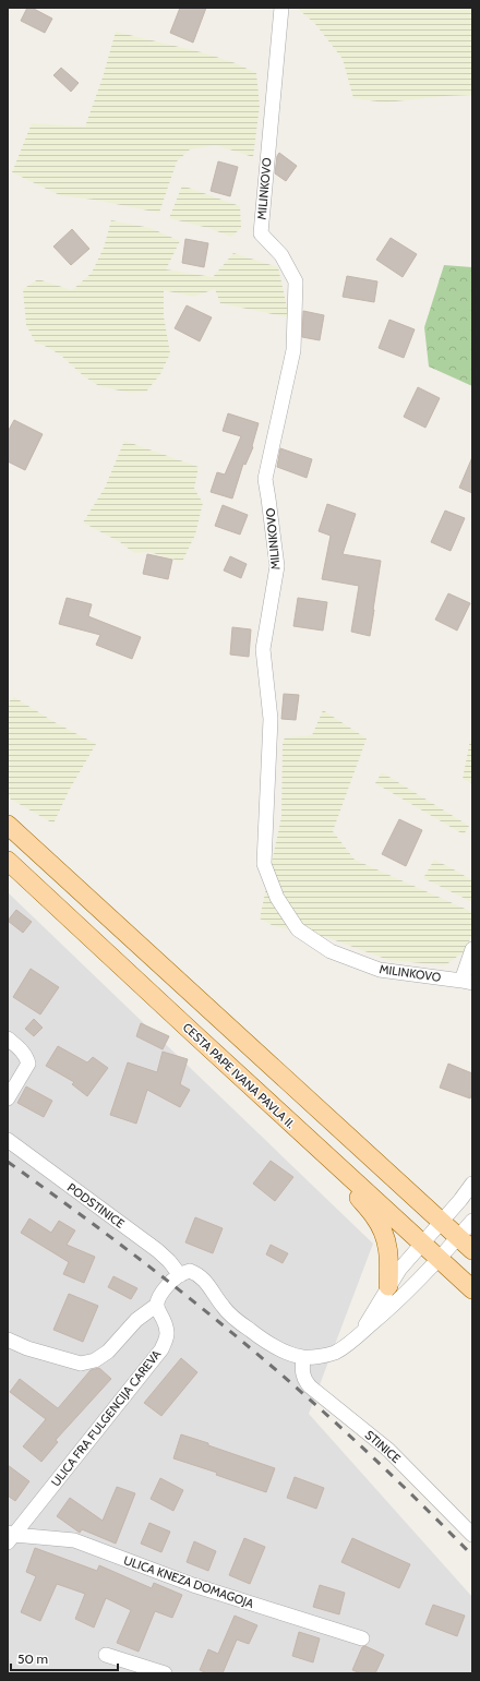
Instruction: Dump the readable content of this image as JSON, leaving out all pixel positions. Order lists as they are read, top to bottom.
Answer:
{
  "streets": {
    "main road": ["CESTA PAPE IVANA PAVLA II."],
    "street": [
      "MILINKOVO",
      "PODSTINICE",
      "ULICA FRA FULGENCIJA CAREVA",
      "STINICE",
      "ULICA KNEZA DOMAGOJA"
    ]
  },
  "crossings": [
    ["ULICA FRA FULGENCIJA CAREVA", "ULICA KNEZA DOMAGOJA"]
  ],
  "scale_bar": "50 m"
}
